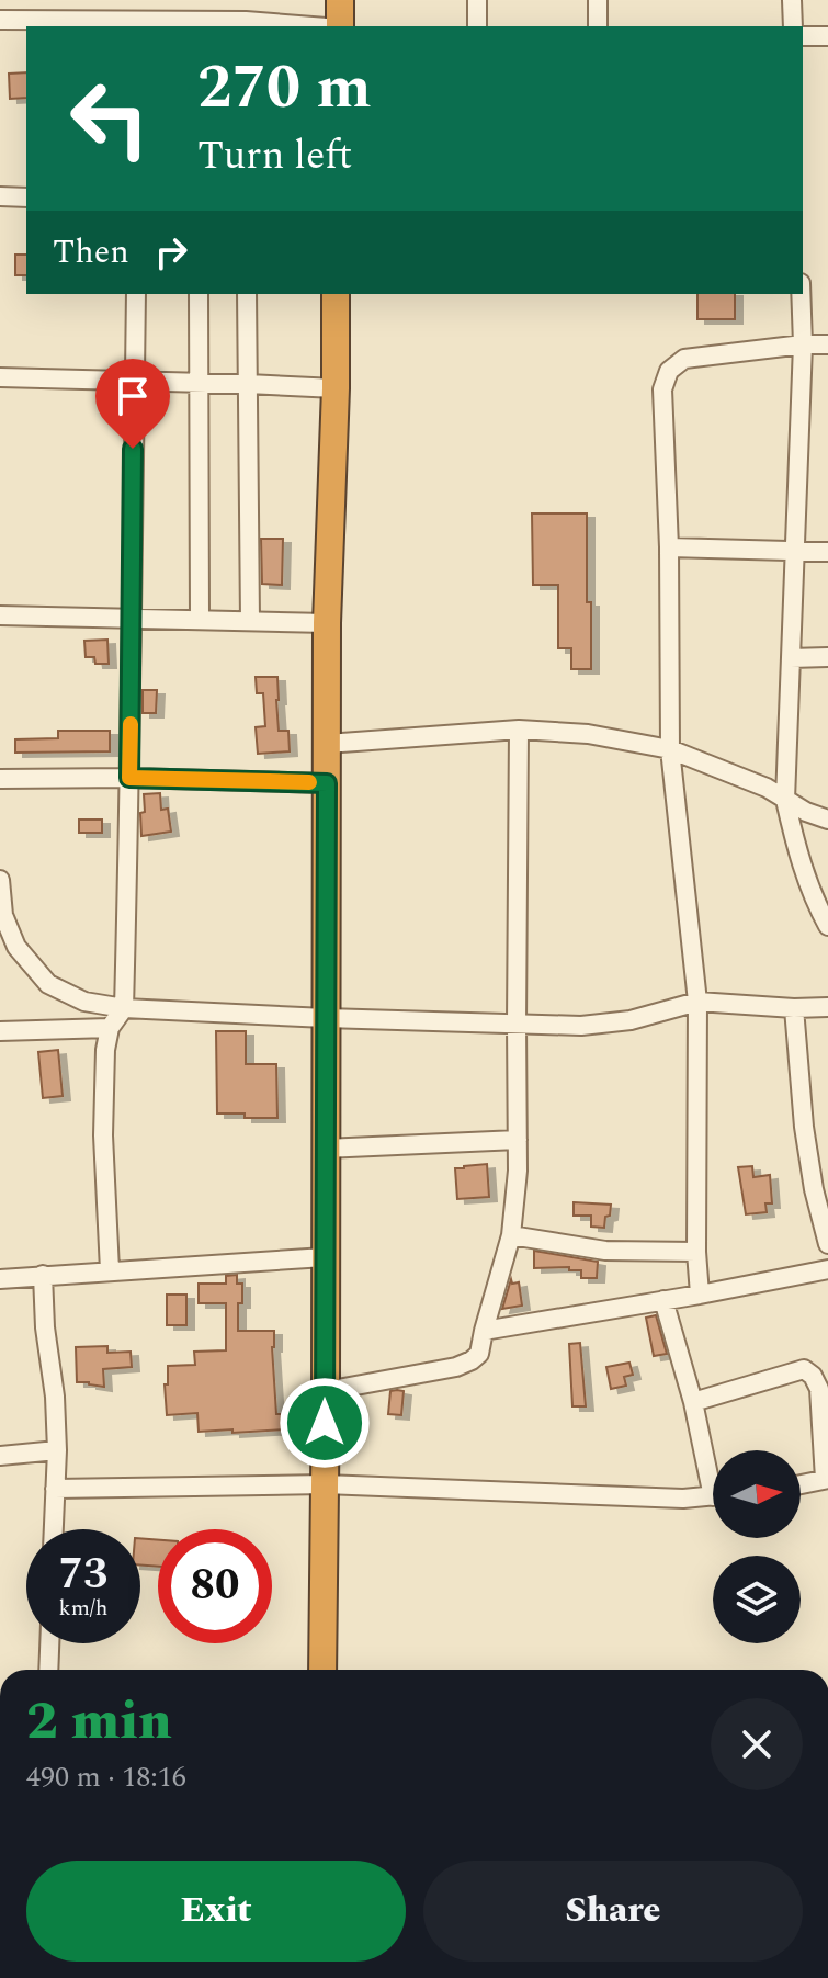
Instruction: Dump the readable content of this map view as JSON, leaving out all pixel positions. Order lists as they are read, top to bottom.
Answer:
{
  "north": "right",
  "page": {
    "turn": ["270 m", "Turn left"],
    "then": "Then",
    "speed": "73 km/h",
    "limit": "80",
    "heading": ["2 min", "490 m · 18:16"],
    "buttons": ["Exit", "Share"]
  }
}
